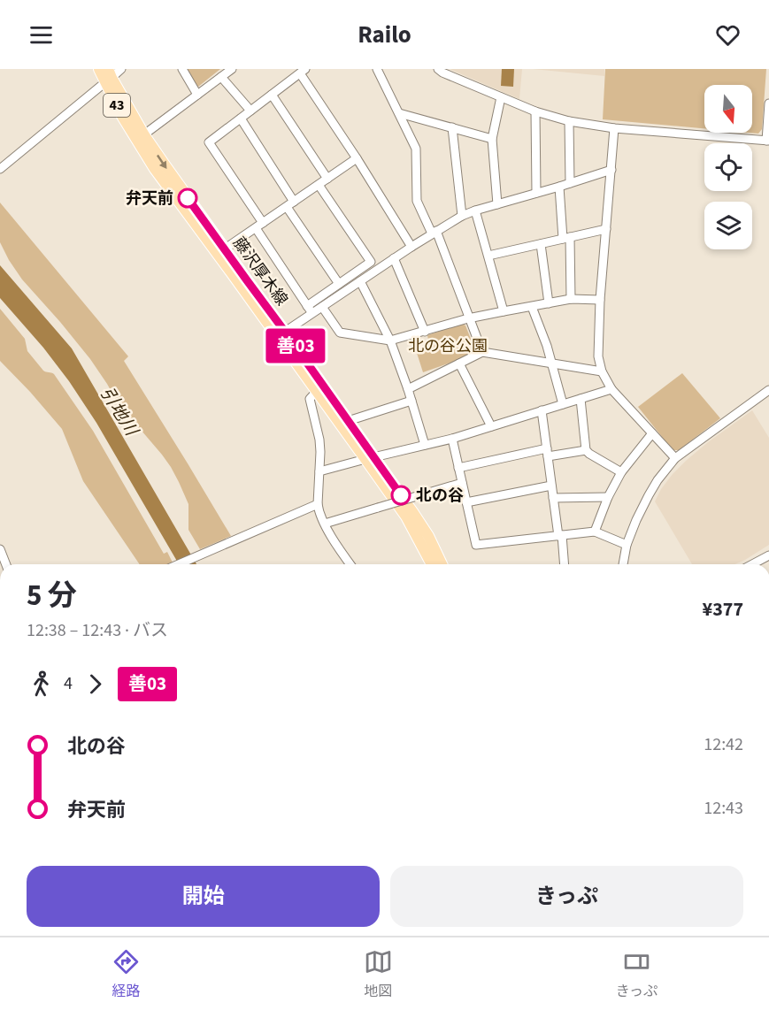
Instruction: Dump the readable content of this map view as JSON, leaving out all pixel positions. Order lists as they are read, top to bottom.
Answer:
{
  "streets": {
    "main road": ["43", "藤沢厚木線"]
  },
  "water": ["引地川"],
  "parks": ["北の谷公園"],
  "places": ["弁天前", "北の谷"],
  "lines": ["bus line 善03"],
  "north": "bottom",
  "page": {
    "header": "Railo",
    "on_map": "善03",
    "heading": ["5 分", "12:38 – 12:43 · バス", "¥377"],
    "legs": ["4", "善03"],
    "list": [
      {
        "name": "北の谷",
        "value": "12:42"
      },
      {
        "name": "弁天前",
        "value": "12:43"
      }
    ],
    "buttons": ["開始", "きっぷ"],
    "tabs": ["経路", "地図", "きっぷ"]
  }
}
